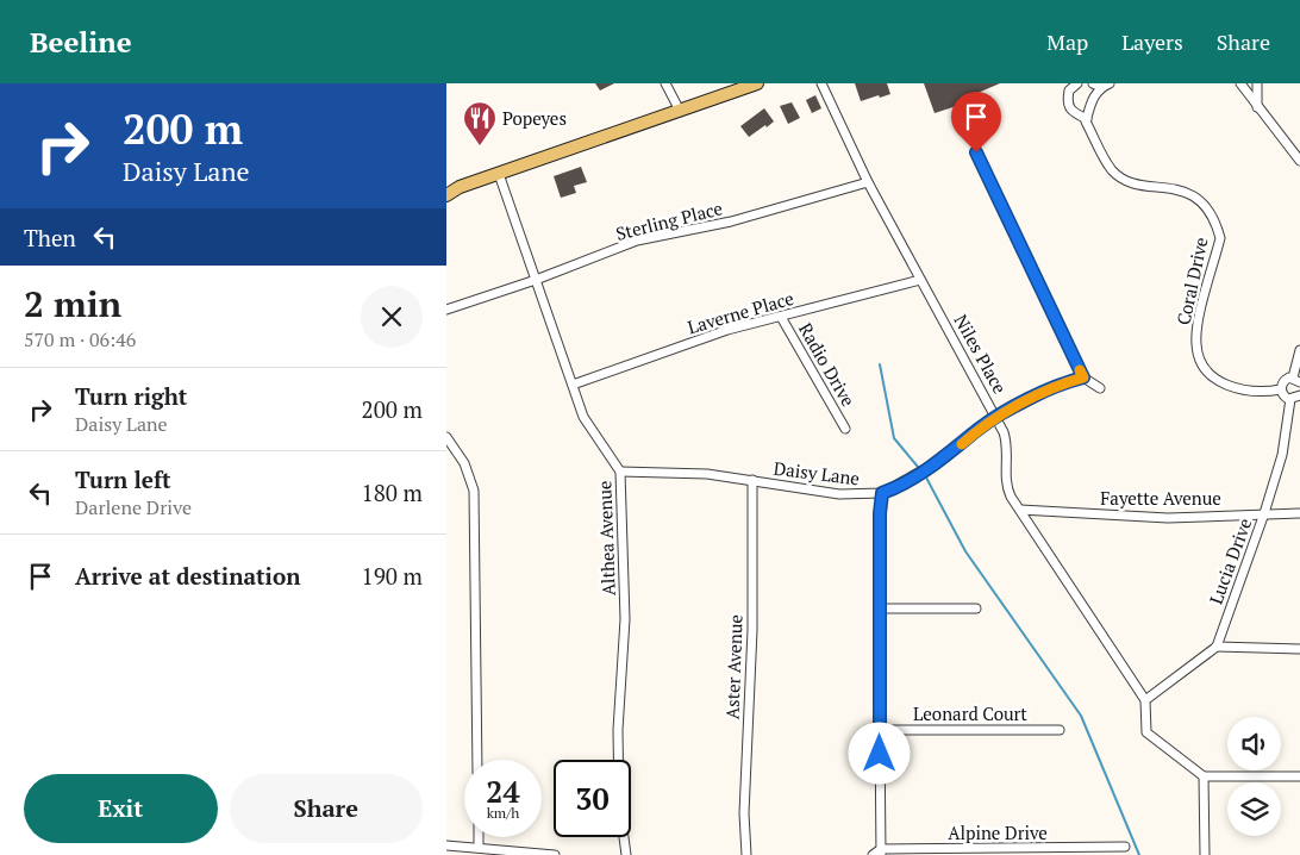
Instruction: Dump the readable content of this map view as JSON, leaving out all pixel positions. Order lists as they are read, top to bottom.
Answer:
{
  "streets": {
    "street": [
      "Sterling Place",
      "Coral Drive",
      "Laverne Place",
      "Niles Place",
      "Radio Drive",
      "Daisy Lane",
      "Fayette Avenue",
      "Althea Avenue",
      "Lucia Drive",
      "Aster Avenue",
      "Leonard Court",
      "Alpine Drive"
    ]
  },
  "crossings": [
    ["Sterling Place", "Niles Place"],
    ["Sterling Place", "Althea Avenue"],
    ["Laverne Place", "Niles Place"],
    ["Laverne Place", "Radio Drive"],
    ["Laverne Place", "Althea Avenue"],
    ["Niles Place", "Daisy Lane"],
    ["Niles Place", "Fayette Avenue"],
    ["Daisy Lane", "Althea Avenue"],
    ["Daisy Lane", "Aster Avenue"],
    ["Fayette Avenue", "Lucia Drive"]
  ],
  "places": {
    "restaurant": ["Popeyes"]
  },
  "page": {
    "header": "Beeline",
    "nav": ["Map", "Layers", "Share"],
    "turn": ["200 m", "Daisy Lane"],
    "then": "Then",
    "heading": ["2 min", "570 m · 06:46"],
    "list": [
      {
        "name": "Turn right",
        "note": "Daisy Lane",
        "value": "200 m"
      },
      {
        "name": "Turn left",
        "note": "Darlene Drive",
        "value": "180 m"
      },
      {
        "name": "Arrive at destination",
        "value": "190 m"
      }
    ],
    "speed": "24 km/h",
    "limit": "30",
    "buttons": ["Exit", "Share"]
  }
}
